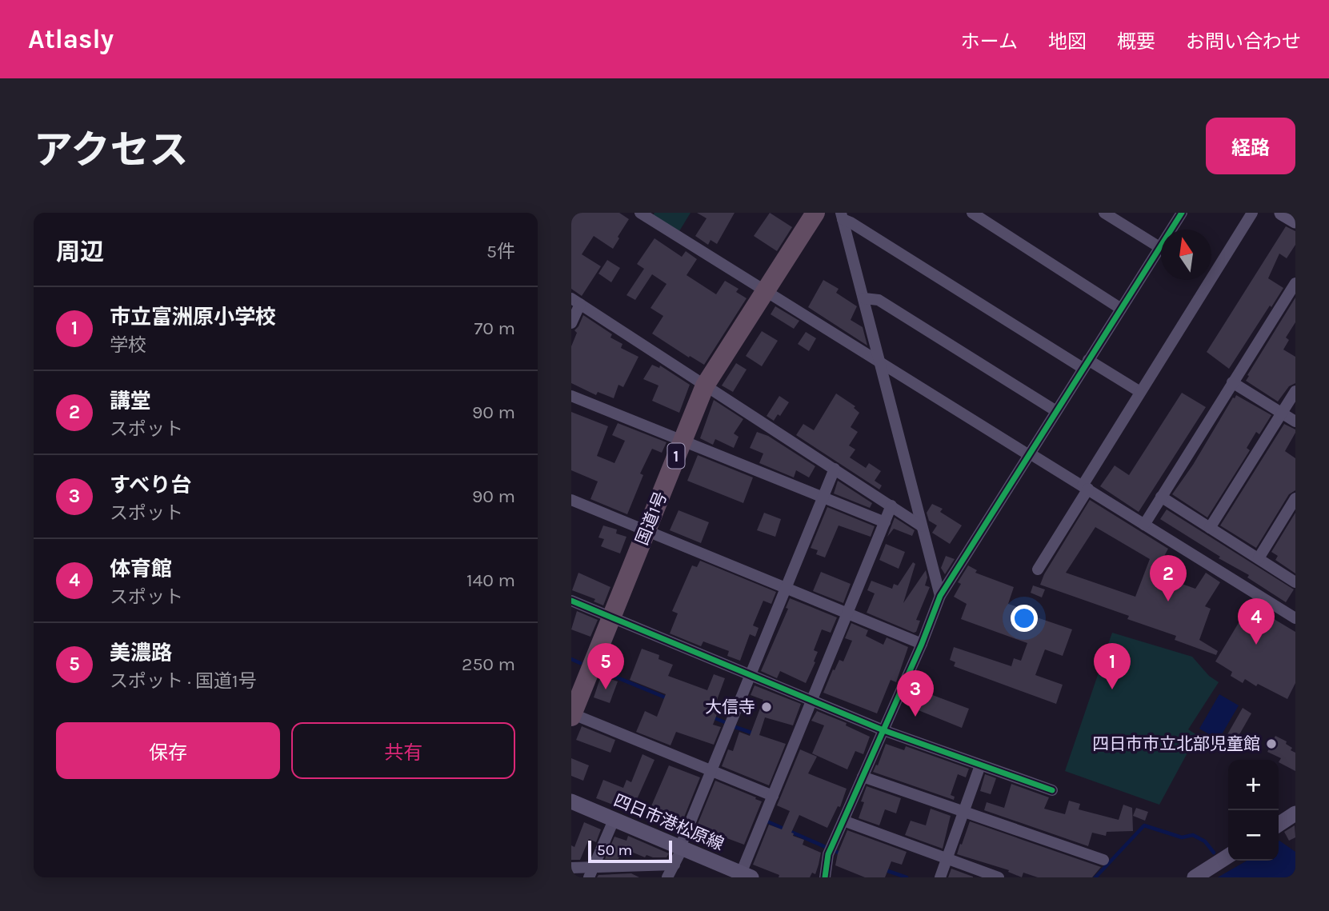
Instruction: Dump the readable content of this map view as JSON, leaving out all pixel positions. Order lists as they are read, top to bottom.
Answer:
{
  "streets": {
    "highway": ["1", "国道1号"],
    "main road": ["四日市港松原線"]
  },
  "places": ["大信寺", "四日市市立北部児童館"],
  "scale_bar": "50 m",
  "north": "top",
  "page": {
    "header": "Atlasly",
    "nav": [
      "ホーム",
      "地図",
      "概要",
      "お問い合わせ"
    ],
    "title": "アクセス",
    "buttons": [
      "経路",
      ["保存", "共有"]
    ],
    "heading": ["周辺", "5件"],
    "list": [
      {
        "mark": "1",
        "name": "市立富洲原小学校",
        "note": "学校",
        "value": "70 m"
      },
      {
        "mark": "2",
        "name": "講堂",
        "note": "スポット",
        "value": "90 m"
      },
      {
        "mark": "3",
        "name": "すべり台",
        "note": "スポット",
        "value": "90 m"
      },
      {
        "mark": "4",
        "name": "体育館",
        "note": "スポット",
        "value": "140 m"
      },
      {
        "mark": "5",
        "name": "美濃路",
        "note": "スポット · 国道1号",
        "value": "250 m"
      }
    ],
    "pins": [
      "2",
      "4",
      "1",
      "5",
      "3"
    ],
    "map_buttons": ["+", "−"],
    "scale": "50 m"
  }
}
